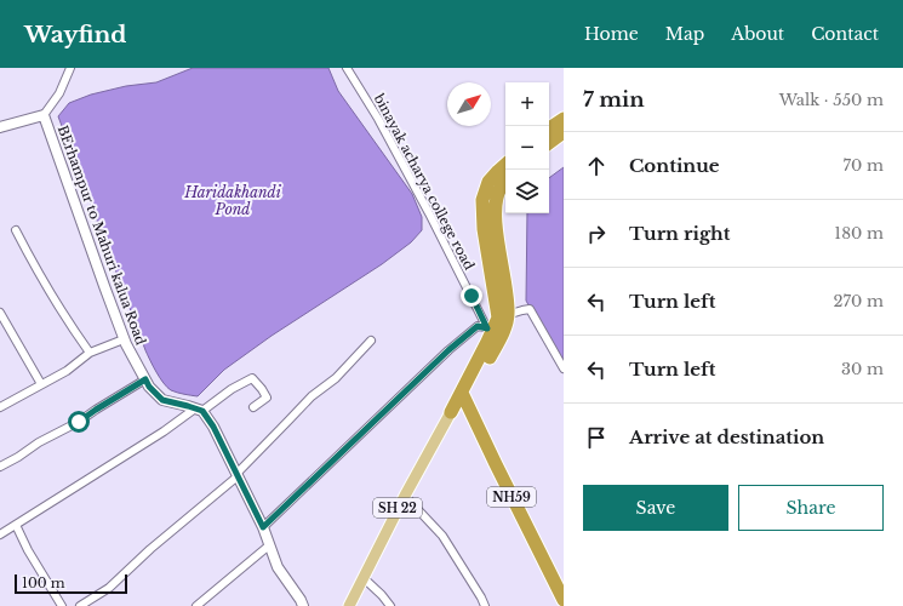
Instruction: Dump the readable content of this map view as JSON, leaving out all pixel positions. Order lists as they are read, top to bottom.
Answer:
{
  "streets": {
    "highway": ["NH59"],
    "main road": ["SH 22"],
    "street": ["binayak acharya college road", "BErhampur to Mahuri kalua Road"]
  },
  "crossings": [
    ["NH59", "SH 22"]
  ],
  "water": ["Haridakhandi Pond"],
  "scale_bar": "100 m",
  "north": "top right",
  "page": {
    "header": "Wayfind",
    "nav": [
      "Home",
      "Map",
      "About",
      "Contact"
    ],
    "heading": ["7 min", "Walk · 550 m"],
    "map_buttons": ["+", "−"],
    "list": [
      ["Continue", "70 m"],
      ["Turn right", "180 m"],
      ["Turn left", "270 m"],
      ["Turn left", "30 m"],
      "Arrive at destination"
    ],
    "buttons": ["Save", "Share"],
    "scale": "100 m"
  }
}
